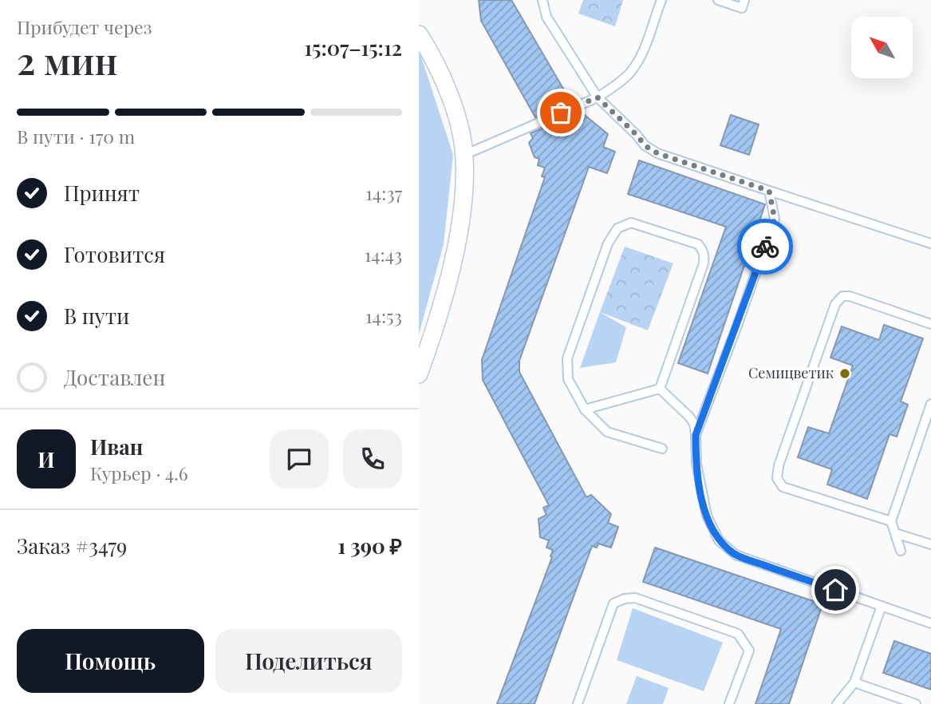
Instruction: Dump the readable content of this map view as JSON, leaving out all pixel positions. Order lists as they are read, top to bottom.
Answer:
{
  "places": ["Семицветик"],
  "north": "top left",
  "page": {
    "heading": ["2 мин", "Прибудет через", "15:07–15:12"],
    "panel": [
      "Иван",
      "Курьер · 4.6",
      "Заказ #3479",
      "1 390 ₽"
    ],
    "bar": "В пути · 170 m",
    "list": [
      ["Принят", "14:37"],
      ["Готовится", "14:43"],
      ["В пути", "14:53"],
      "Доставлен"
    ],
    "round": "И",
    "buttons": ["Помощь", "Поделиться"]
  }
}
